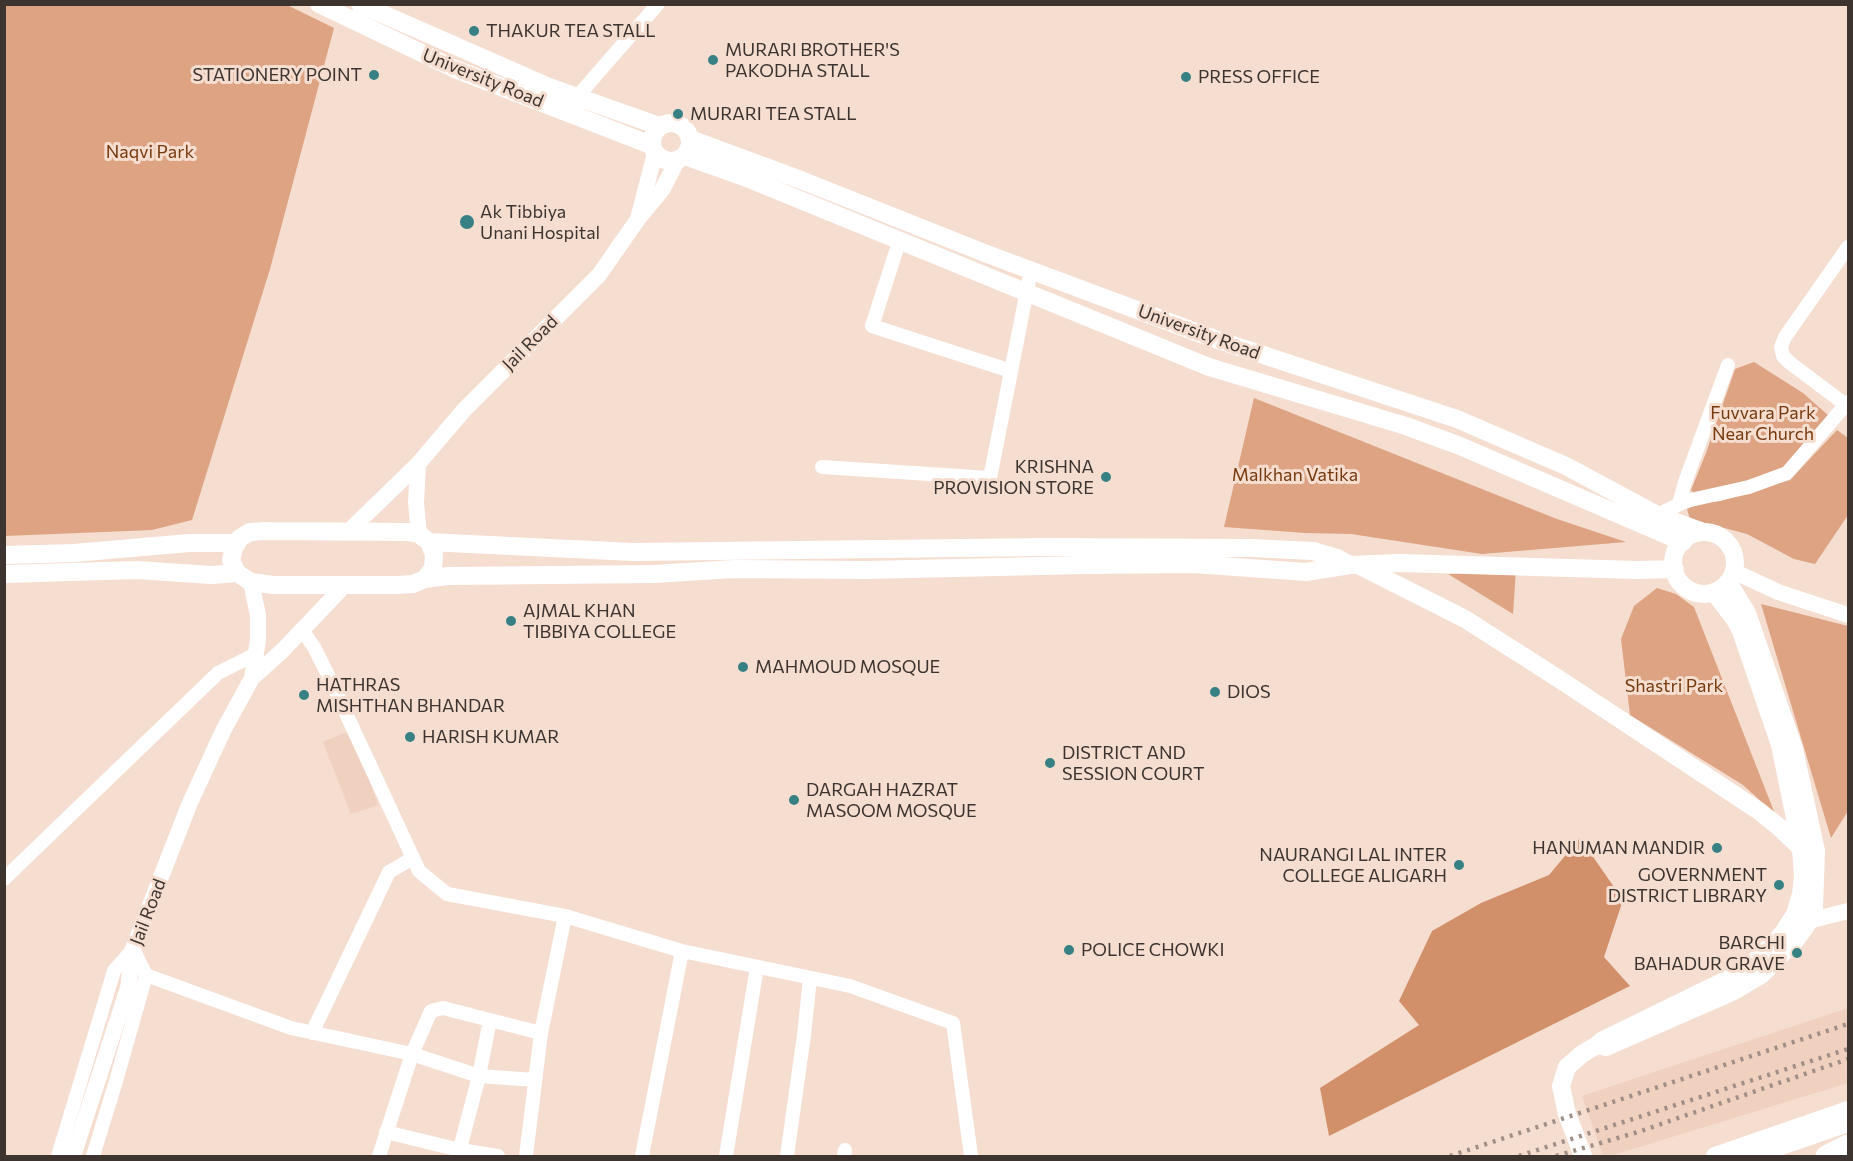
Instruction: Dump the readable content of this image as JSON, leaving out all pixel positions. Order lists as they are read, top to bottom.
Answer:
{
  "streets": {
    "main road": ["University Road"],
    "street": ["Jail Road"]
  },
  "crossings": [
    ["University Road", "Jail Road"]
  ],
  "parks": [
    "Naqvi Park",
    "Fuvvara Park Near Church",
    "Malkhan Vatika",
    "Shastri Park"
  ],
  "places": [
    "THAKUR TEA STALL",
    "MURARI BROTHER'S PAKODHA STALL",
    "STATIONERY POINT",
    "PRESS OFFICE",
    "MURARI TEA STALL",
    "Ak Tibbiya Unani Hospital",
    "KRISHNA PROVISION STORE",
    "AJMAL KHAN TIBBIYA COLLEGE",
    "MAHMOUD MOSQUE",
    "DIOS",
    "HATHRAS MISHTHAN BHANDAR",
    "HARISH KUMAR",
    "DISTRICT AND SESSION COURT",
    "DARGAH HAZRAT MASOOM MOSQUE",
    "HANUMAN MANDIR",
    "NAURANGI LAL INTER COLLEGE ALIGARH",
    "GOVERNMENT DISTRICT LIBRARY",
    "POLICE CHOWKI",
    "BARCHI BAHADUR GRAVE"
  ]
}
